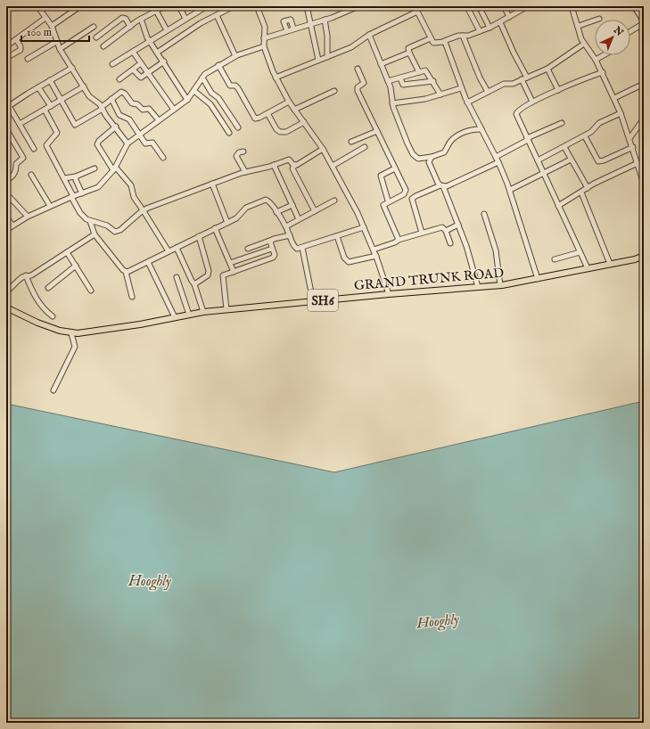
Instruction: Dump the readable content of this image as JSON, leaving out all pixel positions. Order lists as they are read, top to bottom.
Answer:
{
  "streets": {
    "main road": ["GRAND TRUNK ROAD", "SH6"]
  },
  "water": ["Hooghly"],
  "scale_bar": "100 m",
  "north": "top right"
}
